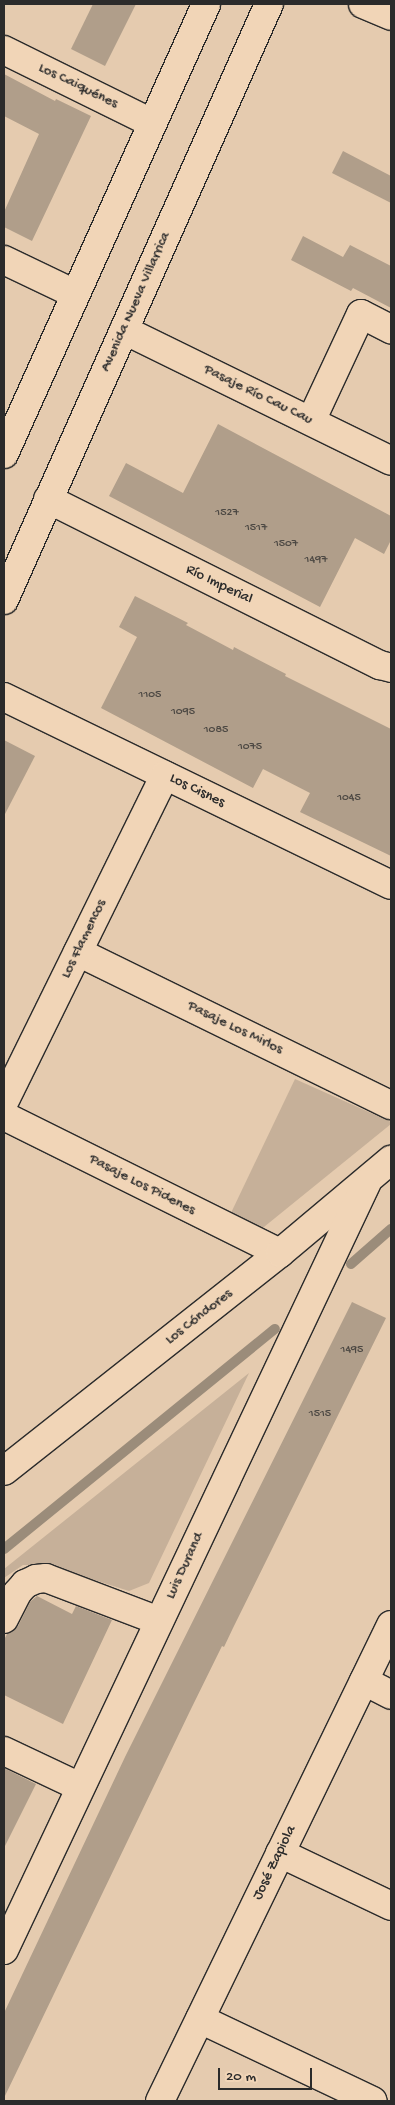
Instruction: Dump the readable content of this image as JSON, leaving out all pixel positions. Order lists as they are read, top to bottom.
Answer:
{
  "streets": {
    "street": [
      "Los Caiquénes",
      "Avenida Nueva Villarrica",
      "Pasaje Río Cau Cau",
      "Río Imperial",
      "Los Cisnes",
      "Los Flamencos",
      "Pasaje Los Mirlos",
      "Pasaje Los Pidenes",
      "Los Cóndores",
      "Luis Durand",
      "José Zapiola"
    ]
  },
  "crossings": [
    ["Avenida Nueva Villarrica", "Pasaje Río Cau Cau"],
    ["Avenida Nueva Villarrica", "Río Imperial"],
    ["Los Cisnes", "Los Flamencos"],
    ["Los Flamencos", "Pasaje Los Mirlos"],
    ["Pasaje Los Pidenes", "Los Cóndores"],
    ["Los Cóndores", "Luis Durand"]
  ],
  "house_numbers": [
    "1527",
    "1517",
    "1507",
    "1497",
    "1105",
    "1095",
    "1085",
    "1075",
    "1045",
    "1495",
    "1515"
  ],
  "scale_bar": "20 m"
}
